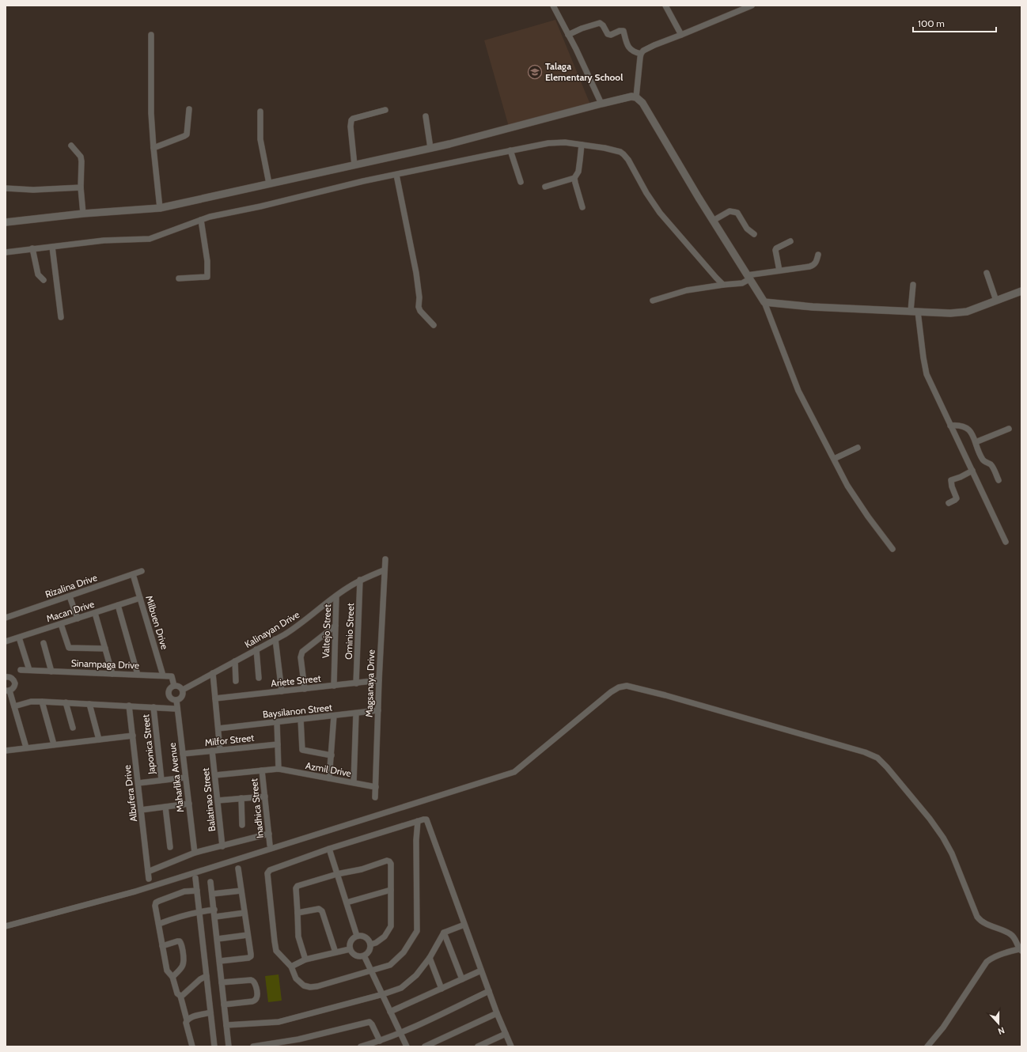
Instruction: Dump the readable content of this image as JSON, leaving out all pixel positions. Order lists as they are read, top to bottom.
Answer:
{
  "streets": {
    "street": [
      "Rizalina Drive",
      "Macan Drive",
      "Milbuen Drive",
      "Kalinayan Drive",
      "Valtejo Street",
      "Ominio Street",
      "Sinampaga Drive",
      "Ariete Street",
      "Magsanaya Drive",
      "Baysilanon Street",
      "Milfor Street",
      "Japonica Street",
      "Azmil Drive",
      "Maharlika Avenue",
      "Albufera Drive",
      "Balatinao Street",
      "Inadhica Street"
    ]
  },
  "crossings": [
    ["Rizalina Drive", "Milbuen Drive"],
    ["Macan Drive", "Milbuen Drive"],
    ["Milbuen Drive", "Sinampaga Drive"],
    ["Kalinayan Drive", "Valtejo Street"],
    ["Kalinayan Drive", "Ominio Street"],
    ["Kalinayan Drive", "Magsanaya Drive"],
    ["Kalinayan Drive", "Maharlika Avenue"],
    ["Valtejo Street", "Ariete Street"],
    ["Ominio Street", "Ariete Street"],
    ["Ariete Street", "Magsanaya Drive"],
    ["Magsanaya Drive", "Baysilanon Street"],
    ["Magsanaya Drive", "Azmil Drive"],
    ["Milfor Street", "Maharlika Avenue"],
    ["Milfor Street", "Balatinao Street"],
    ["Azmil Drive", "Balatinao Street"],
    ["Azmil Drive", "Inadhica Street"]
  ],
  "places": {
    "school or university": ["Talaga Elementary School"]
  },
  "scale_bar": "100 m",
  "north": "bottom"
}
